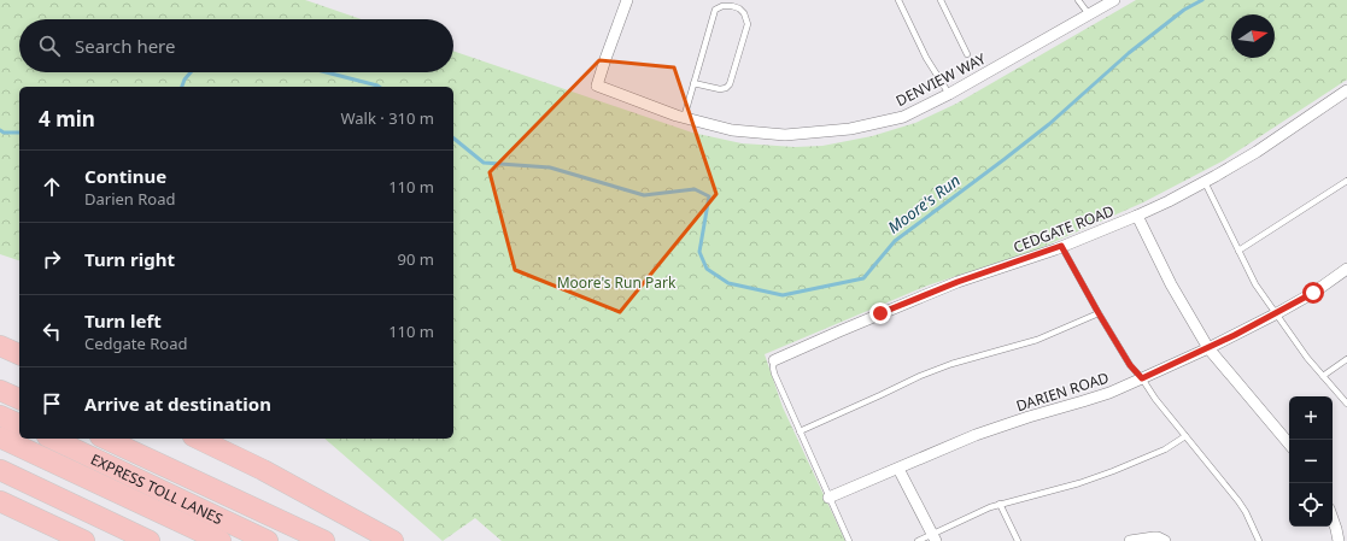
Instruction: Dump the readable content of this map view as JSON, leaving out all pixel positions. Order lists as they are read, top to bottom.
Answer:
{
  "streets": {
    "highway": ["EXPRESS TOLL LANES"],
    "street": ["DENVIEW WAY", "CEDGATE ROAD", "DARIEN ROAD"]
  },
  "water": ["Moore's Run"],
  "parks": ["Moore's Run Park"],
  "north": "right",
  "page": {
    "search": "Search here",
    "heading": ["4 min", "Walk · 310 m"],
    "list": [
      ["Continue", "Darien Road", "110 m"],
      ["Turn right", "90 m"],
      ["Turn left", "Cedgate Road", "110 m"],
      "Arrive at destination"
    ],
    "map_buttons": ["+", "−"]
  }
}
